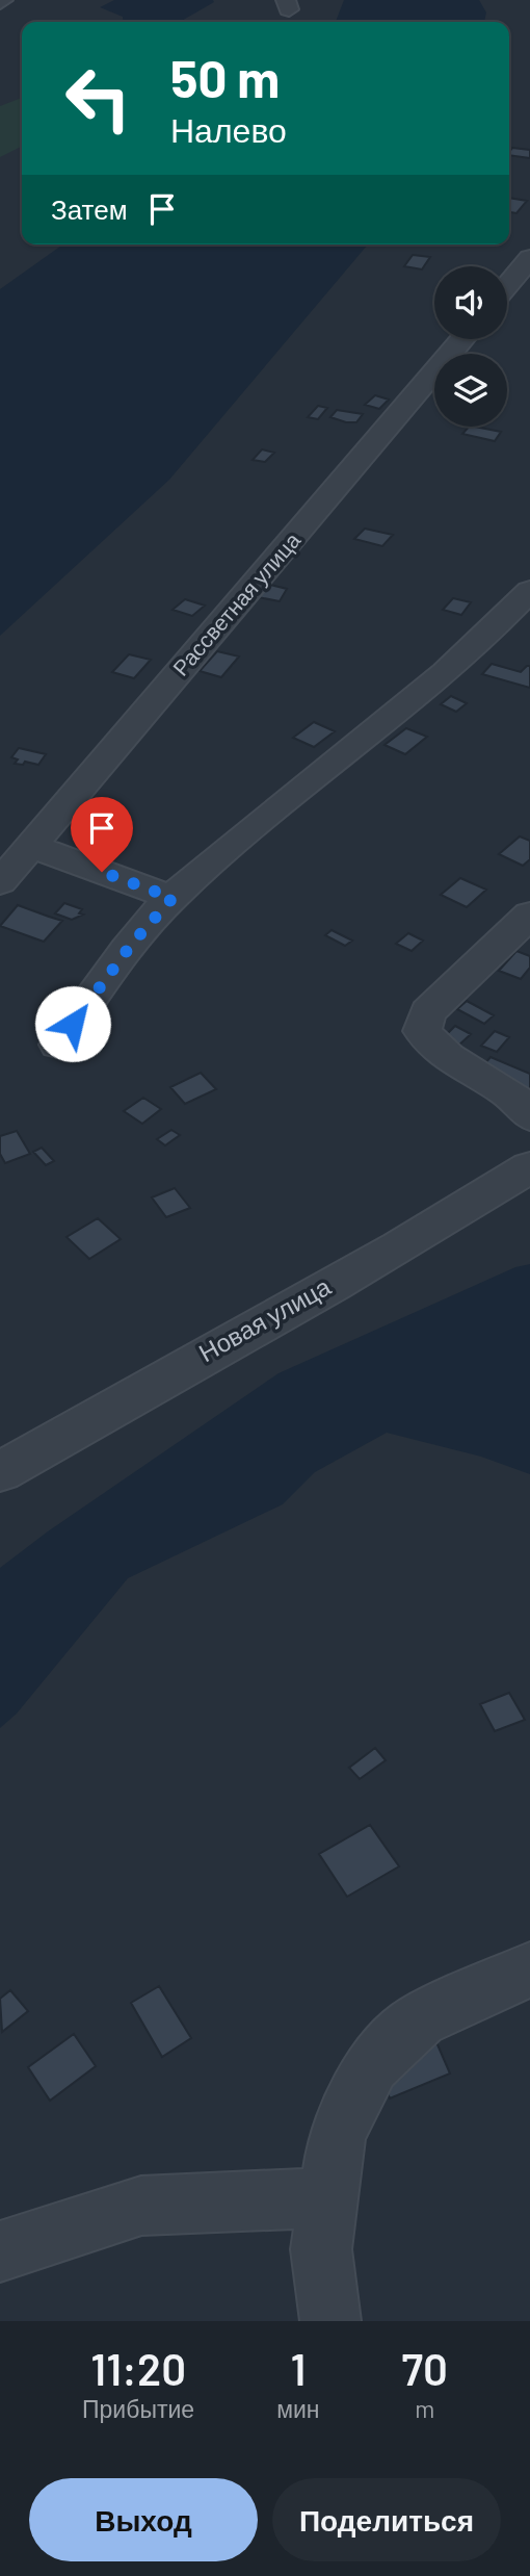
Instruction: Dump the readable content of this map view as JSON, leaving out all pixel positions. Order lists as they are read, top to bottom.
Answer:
{
  "streets": {
    "street": ["Рассветная улица", "Новая улица"]
  },
  "page": {
    "turn": ["50 m", "Налево"],
    "then": "Затем",
    "eta": [
      "11:20",
      "Прибытие",
      "1",
      "мин",
      "70",
      "m"
    ],
    "buttons": ["Выход", "Поделиться"]
  }
}
